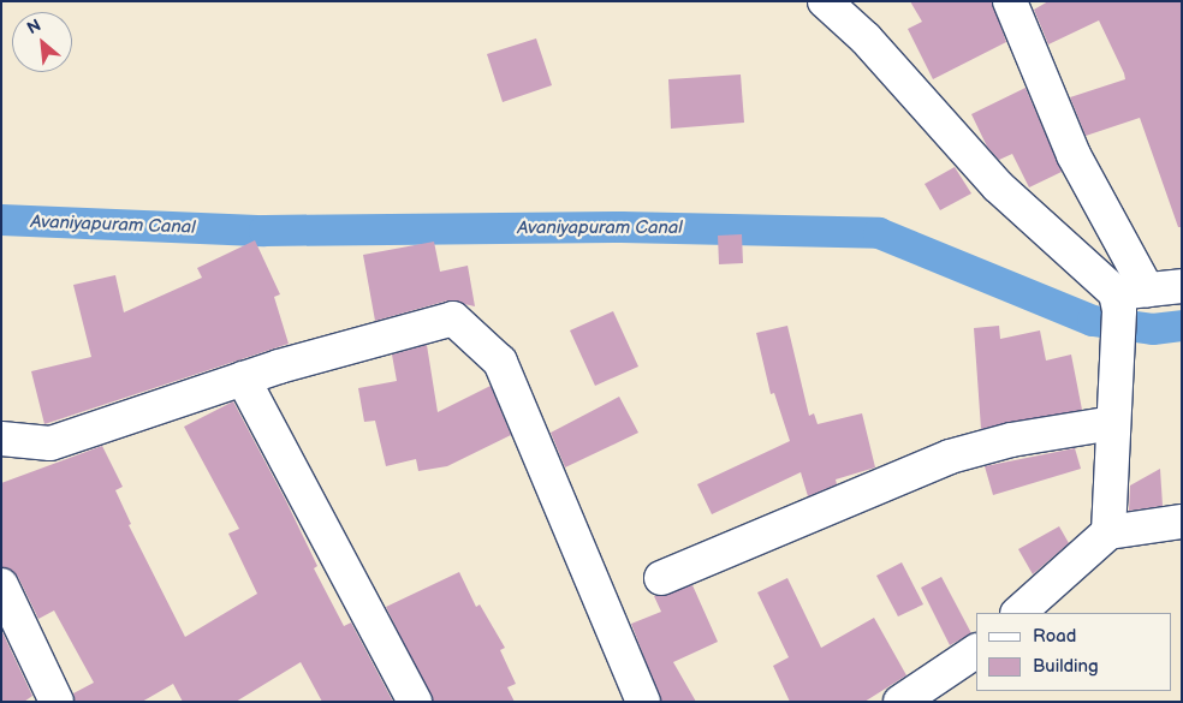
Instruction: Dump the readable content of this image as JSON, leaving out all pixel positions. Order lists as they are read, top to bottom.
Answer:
{
  "water": ["Avaniyapuram Canal"],
  "legend": ["Road", "Building"],
  "north": "top left"
}
